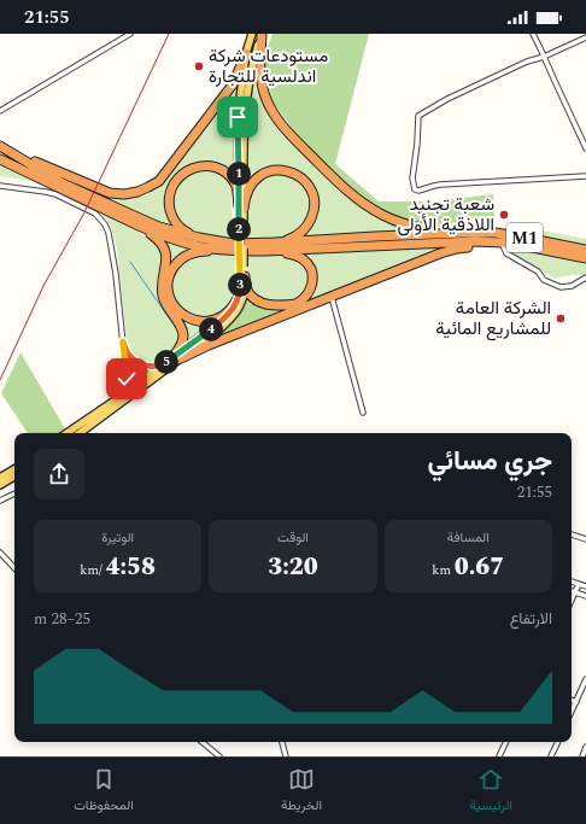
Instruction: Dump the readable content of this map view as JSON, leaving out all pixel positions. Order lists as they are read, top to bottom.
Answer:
{
  "streets": {
    "highway": ["M1"]
  },
  "places": ["مستودعات شركة اندلسية للتجارة", "شعبة تجنيد اللاذقية الأولى", "الشركة العامة للمشاريع المائية"],
  "page": {
    "status": "21:55",
    "pins": [
      "1",
      "2",
      "3",
      "4",
      "5"
    ],
    "heading": ["جري مسائي", "21:55"],
    "stats": [
      ["المسافة", "0.67 km"],
      ["الوقت", "3:20"],
      ["الوتيرة", "4:58 /km"]
    ],
    "chart": ["الارتفاع", "25–28 m"],
    "tabs": ["الرئيسية", "الخريطة", "المحفوظات"]
  }
}
